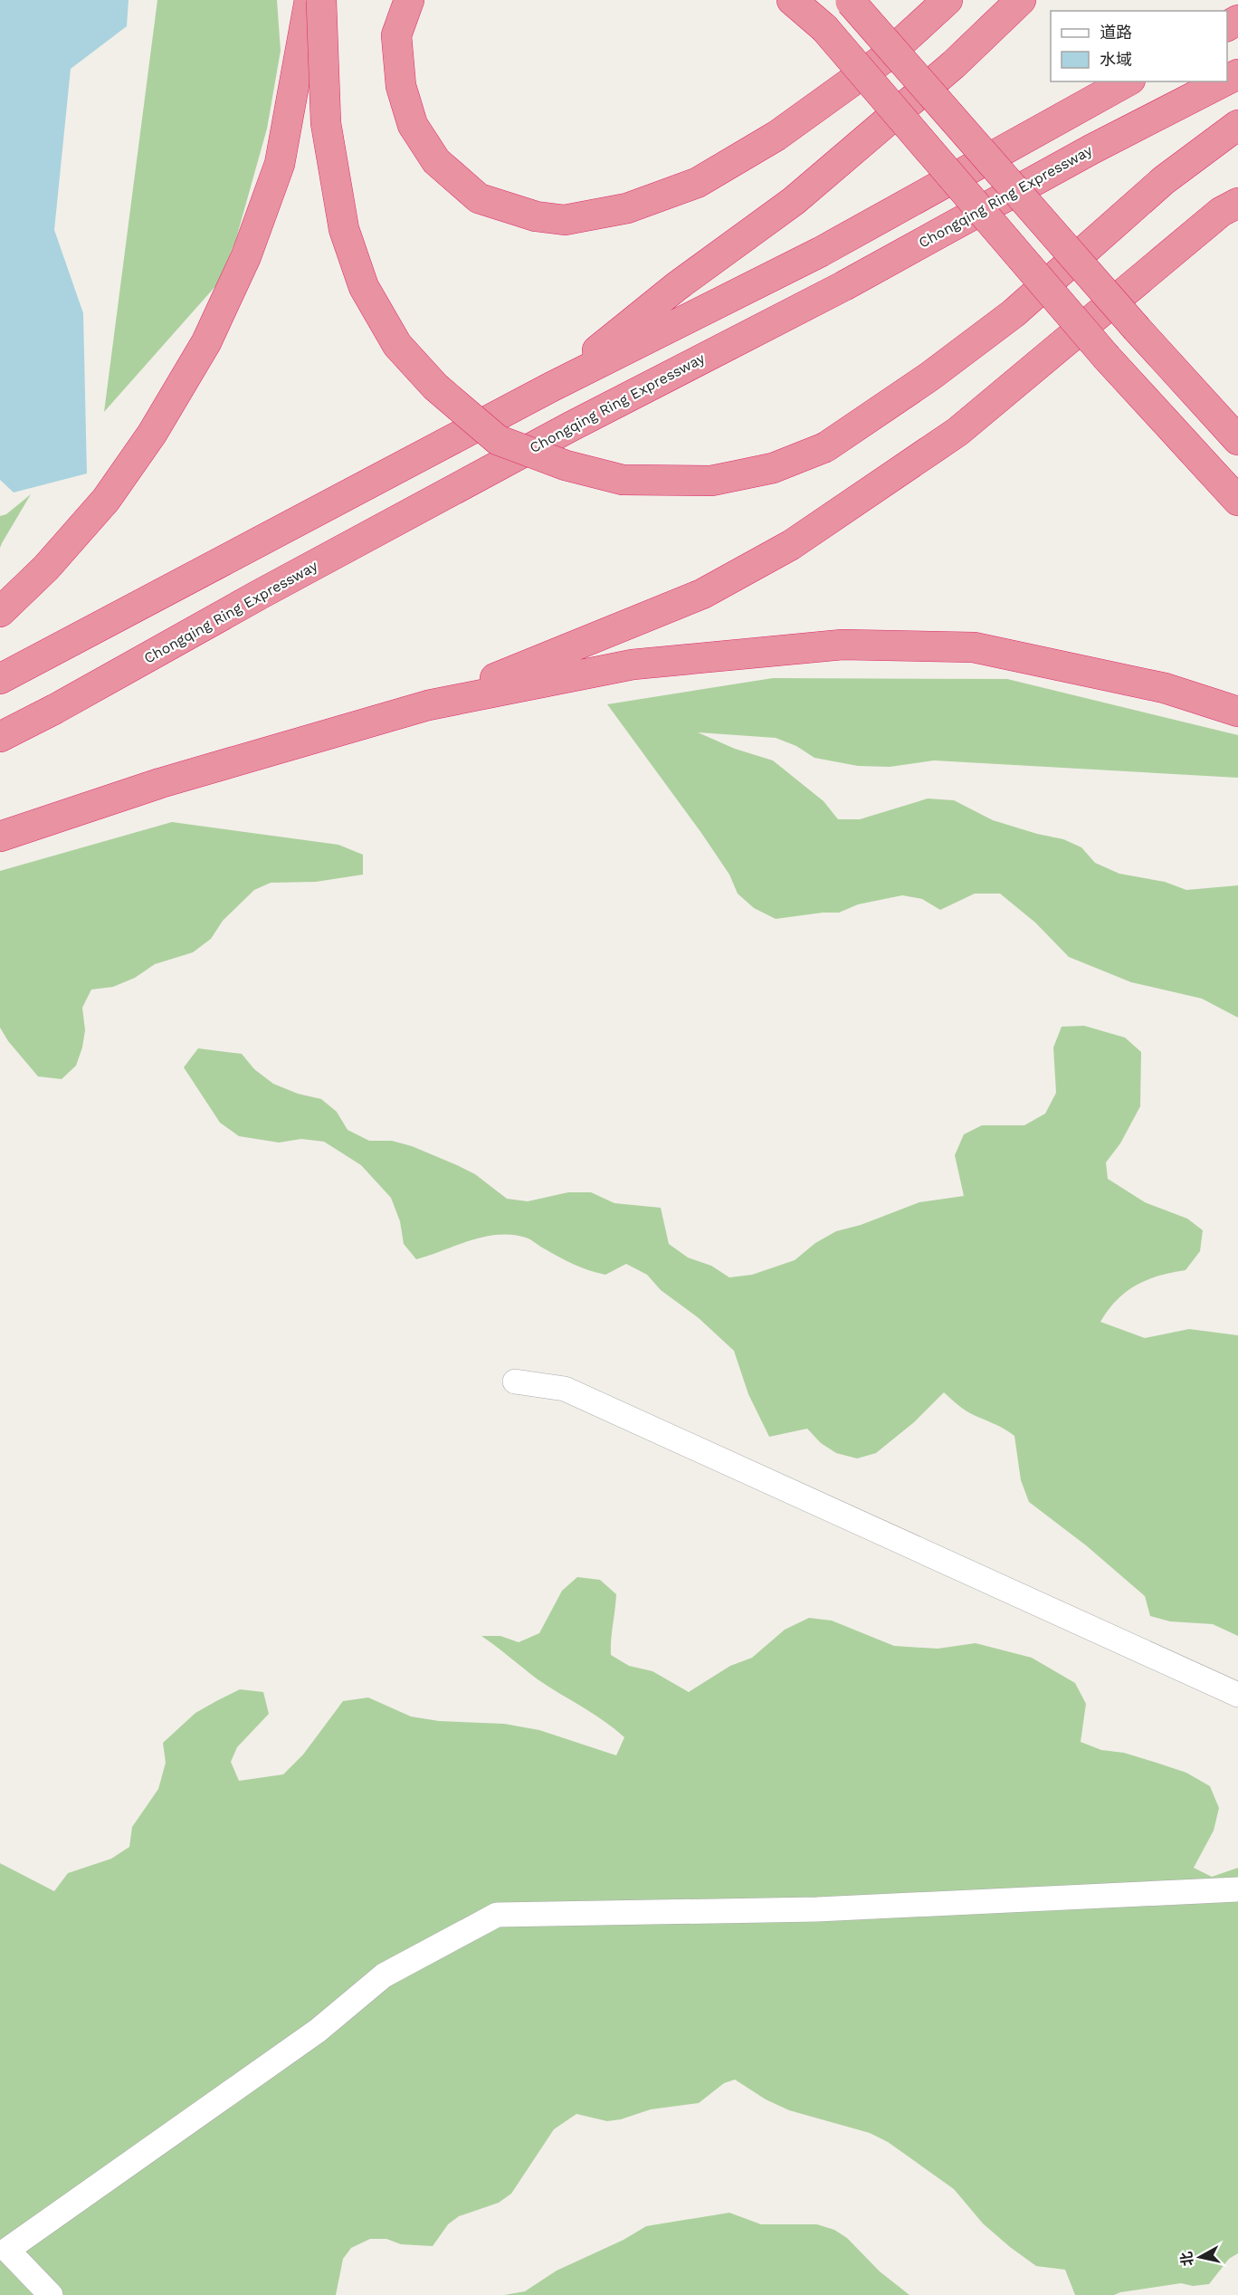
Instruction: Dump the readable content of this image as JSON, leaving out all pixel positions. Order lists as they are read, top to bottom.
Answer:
{
  "streets": {
    "highway": ["Chongqing Ring Expressway"]
  },
  "legend": ["道路", "水域"],
  "north": "left"
}
